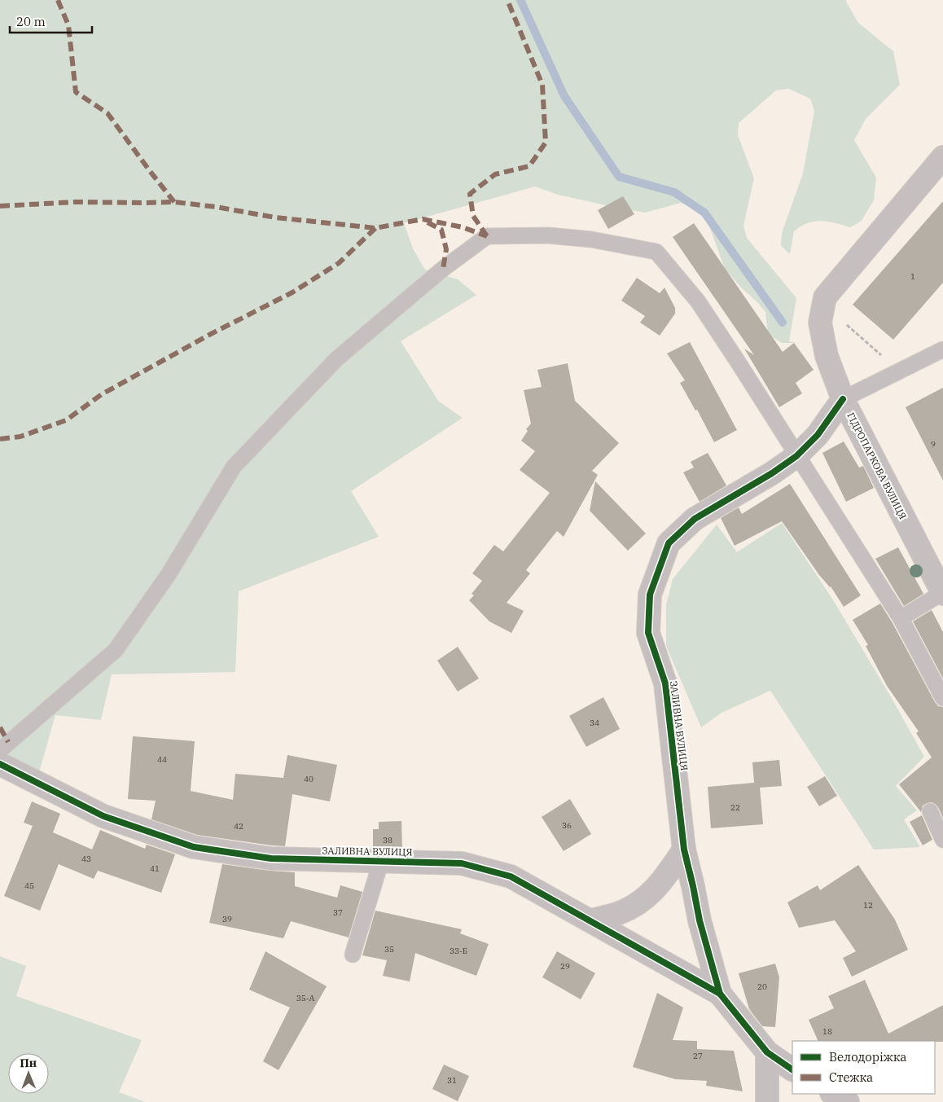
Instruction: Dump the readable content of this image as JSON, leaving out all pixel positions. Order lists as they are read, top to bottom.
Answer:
{
  "streets": {
    "street": ["ГІДРОПАРКОВА ВУЛИЦЯ", "ЗАЛИВНА ВУЛИЦЯ"]
  },
  "crossings": [
    ["ГІДРОПАРКОВА ВУЛИЦЯ", "ЗАЛИВНА ВУЛИЦЯ"]
  ],
  "house_numbers": [
    "1",
    "9",
    "34",
    "44",
    "40",
    "22",
    "36",
    "42",
    "38",
    "43",
    "41",
    "45",
    "12",
    "37",
    "39",
    "35",
    "33-Б",
    "29",
    "20",
    "35-А",
    "18",
    "27",
    "31"
  ],
  "legend": ["Велодоріжка", "Стежка"],
  "scale_bar": "20 m",
  "north": "top"
}
